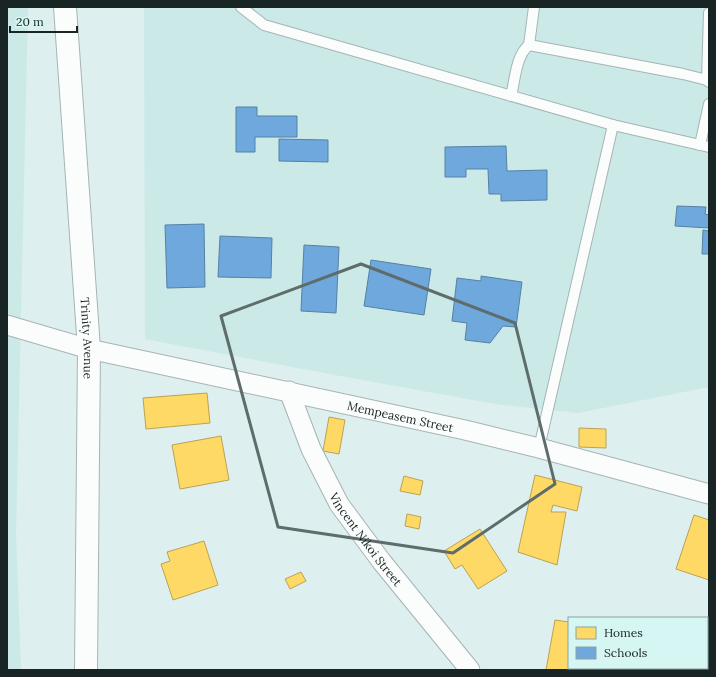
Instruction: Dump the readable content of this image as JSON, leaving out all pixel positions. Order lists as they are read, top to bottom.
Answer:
{
  "streets": {
    "street": ["Trinity Avenue", "Mempeasem Street", "Vincent Nikoi Street"]
  },
  "crossings": [
    ["Trinity Avenue", "Mempeasem Street"],
    ["Mempeasem Street", "Vincent Nikoi Street"]
  ],
  "legend": ["Homes", "Schools"],
  "scale_bar": "20 m"
}
